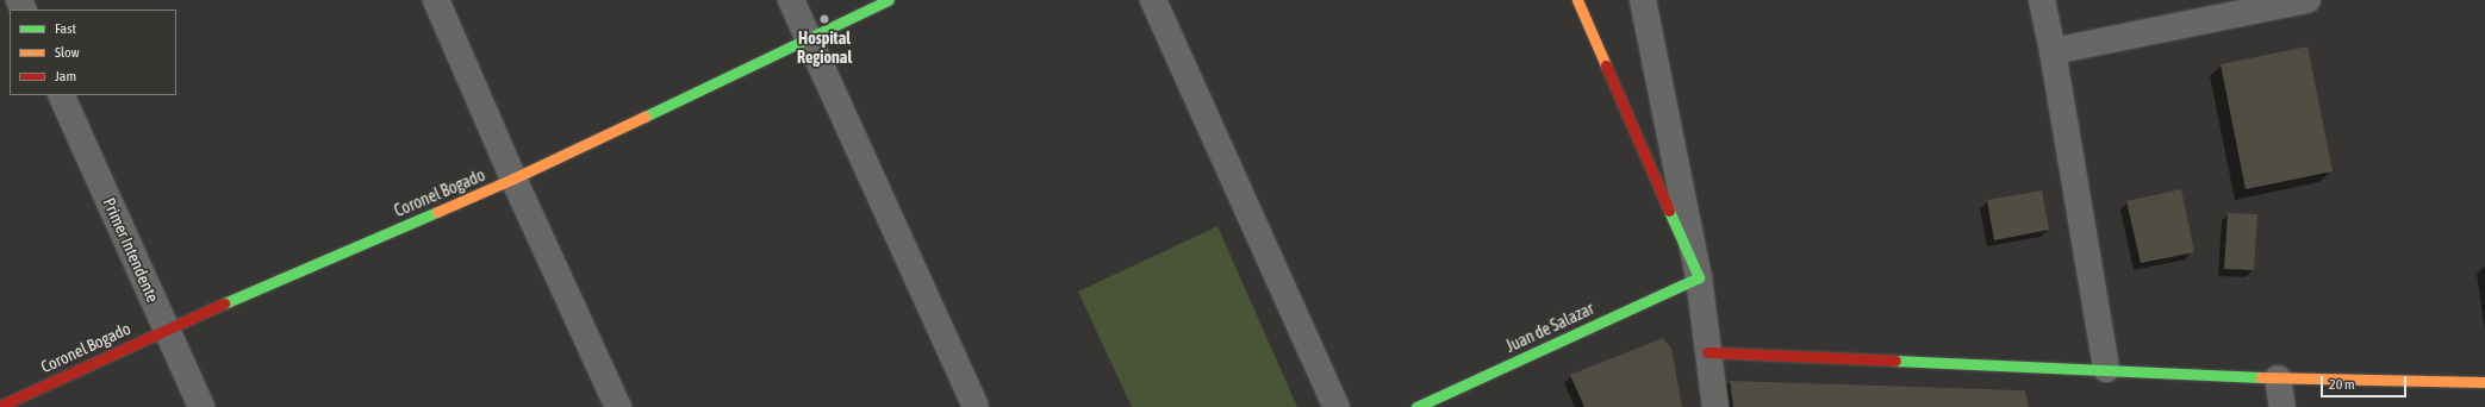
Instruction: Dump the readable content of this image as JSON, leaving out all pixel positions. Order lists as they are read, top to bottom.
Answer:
{
  "streets": {
    "street": ["Coronel Bogado", "Primer Intendente", "Juan de Salazar"]
  },
  "crossings": [
    ["Coronel Bogado", "Primer Intendente"]
  ],
  "places": ["Hospital Regional"],
  "legend": ["Fast", "Slow", "Jam"],
  "scale_bar": "20 m"
}
